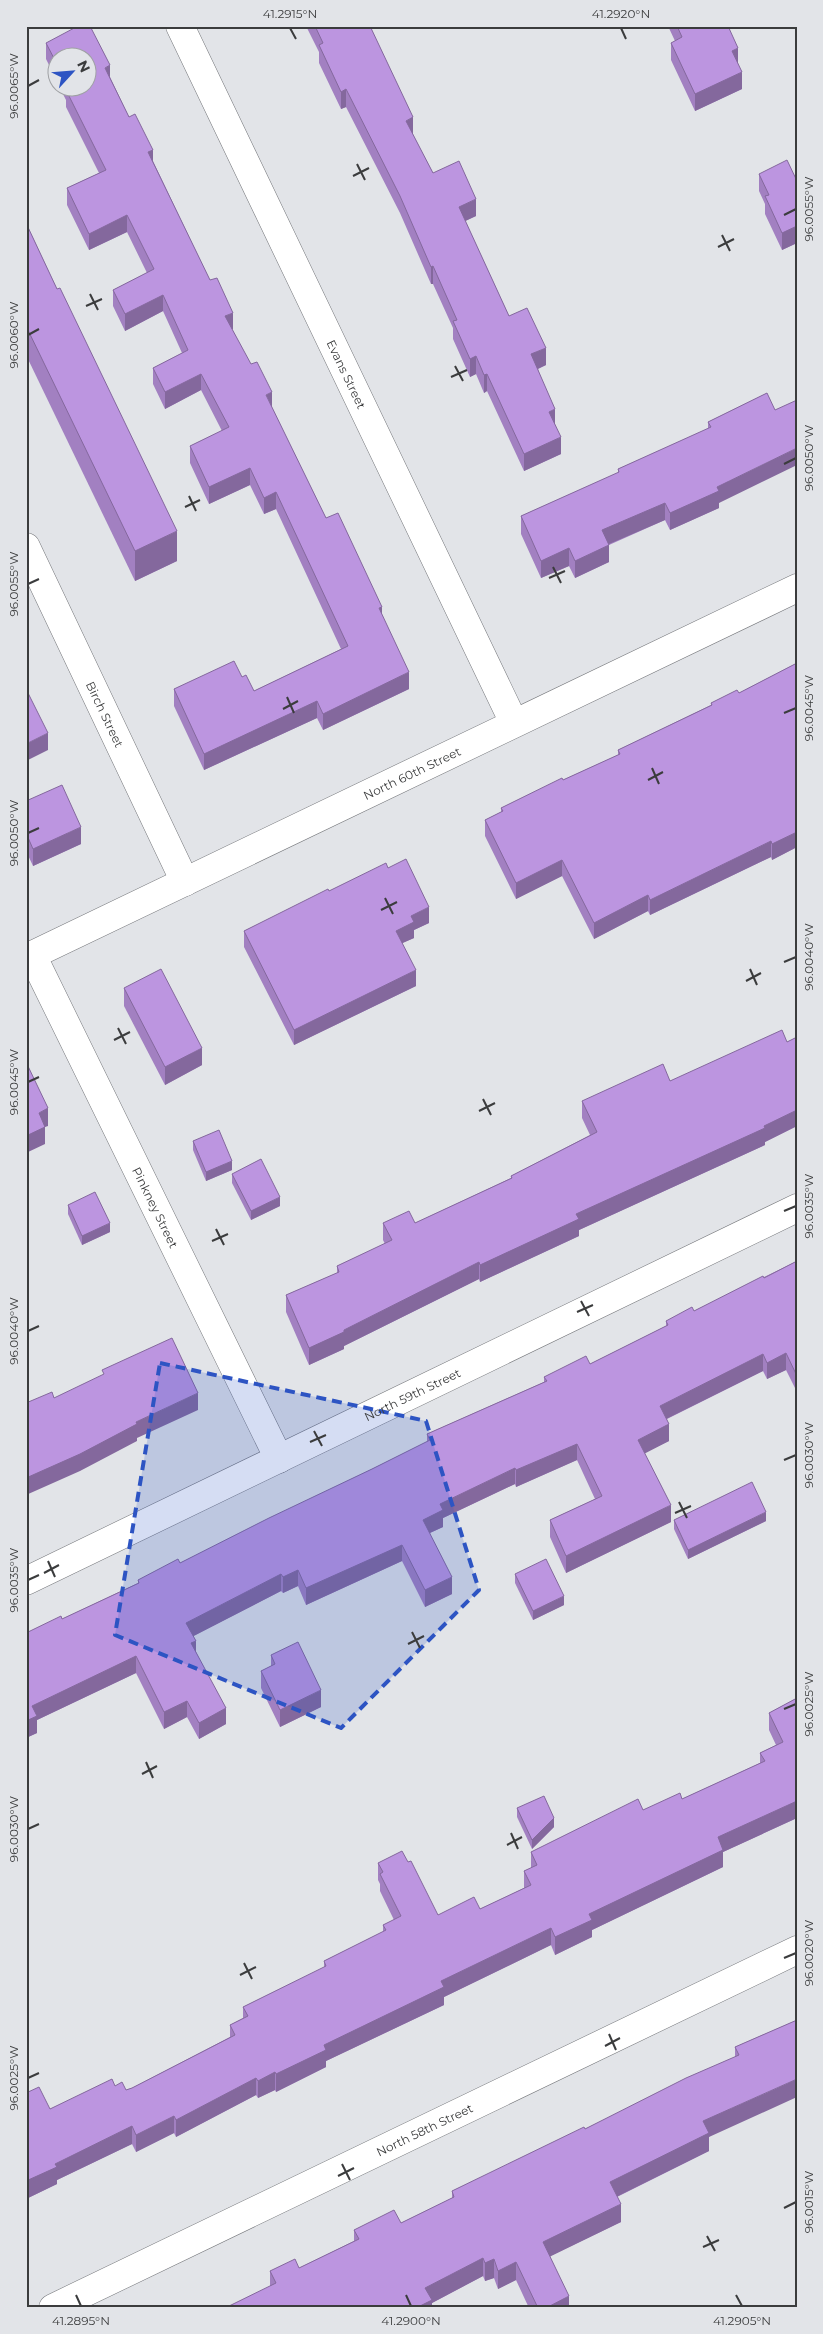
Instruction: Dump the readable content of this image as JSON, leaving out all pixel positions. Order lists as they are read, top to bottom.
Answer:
{
  "streets": {
    "street": [
      "Evans Street",
      "Birch Street",
      "North 60th Street",
      "Pinkney Street",
      "North 59th Street",
      "North 58th Street"
    ]
  },
  "crossings": [
    ["Evans Street", "North 60th Street"],
    ["Birch Street", "North 60th Street"],
    ["North 60th Street", "Pinkney Street"],
    ["Pinkney Street", "North 59th Street"]
  ],
  "north": "top right",
  "coordinates": [
    "41.2915°N",
    "41.2920°N",
    "96.0065°W",
    "96.0055°W",
    "96.0060°W",
    "96.0050°W",
    "96.0045°W",
    "96.0040°W",
    "96.0035°W",
    "96.0030°W",
    "96.0025°W",
    "96.0020°W",
    "96.0015°W",
    "41.2895°N",
    "41.2900°N",
    "41.2905°N"
  ]
}
